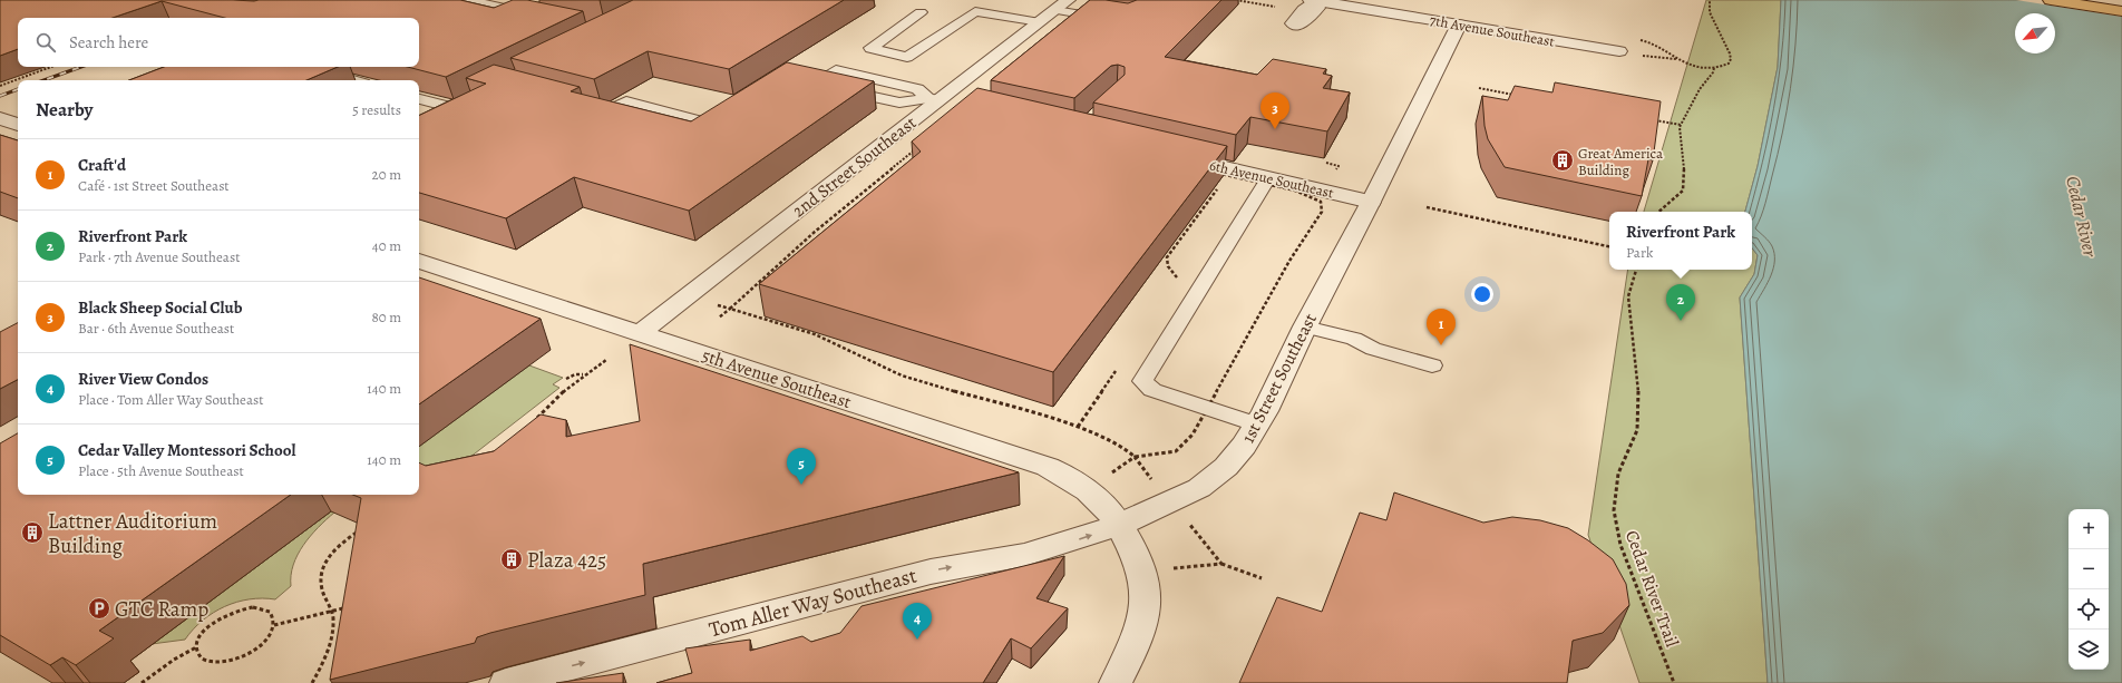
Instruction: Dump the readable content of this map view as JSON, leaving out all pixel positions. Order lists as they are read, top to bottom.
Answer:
{
  "streets": {
    "street": [
      "7th Avenue Southeast",
      "2nd Street Southeast",
      "6th Avenue Southeast",
      "5th Avenue Southeast",
      "1st Street Southeast",
      "Tom Aller Way Southeast"
    ],
    "path": ["Cedar River Trail"]
  },
  "crossings": [
    ["7th Avenue Southeast", "1st Street Southeast"],
    ["2nd Street Southeast", "5th Avenue Southeast"],
    ["6th Avenue Southeast", "1st Street Southeast"],
    ["5th Avenue Southeast", "1st Street Southeast"],
    ["5th Avenue Southeast", "Tom Aller Way Southeast"],
    ["1st Street Southeast", "Tom Aller Way Southeast"]
  ],
  "one_way": ["Tom Aller Way Southeast"],
  "water": ["Cedar River"],
  "places": {
    "building": ["Great America Building", "Lattner Auditorium Building", "Plaza 425"],
    "parking": ["GTC Ramp"]
  },
  "north": "bottom left",
  "page": {
    "search": "Search here",
    "heading": ["Nearby", "5 results"],
    "pins": [
      "3",
      "2",
      "1",
      "5",
      "4"
    ],
    "list": [
      {
        "mark": "1",
        "name": "Craft'd",
        "note": "Café · 1st Street Southeast",
        "value": "20 m"
      },
      {
        "mark": "2",
        "name": "Riverfront Park",
        "note": "Park · 7th Avenue Southeast",
        "value": "40 m"
      },
      {
        "mark": "3",
        "name": "Black Sheep Social Club",
        "note": "Bar · 6th Avenue Southeast",
        "value": "80 m"
      },
      {
        "mark": "4",
        "name": "River View Condos",
        "note": "Place · Tom Aller Way Southeast",
        "value": "140 m"
      },
      {
        "mark": "5",
        "name": "Cedar Valley Montessori School",
        "note": "Place · 5th Avenue Southeast",
        "value": "140 m"
      }
    ],
    "popup": ["Riverfront Park", "Park"],
    "map_buttons": ["+", "−"]
  }
}
